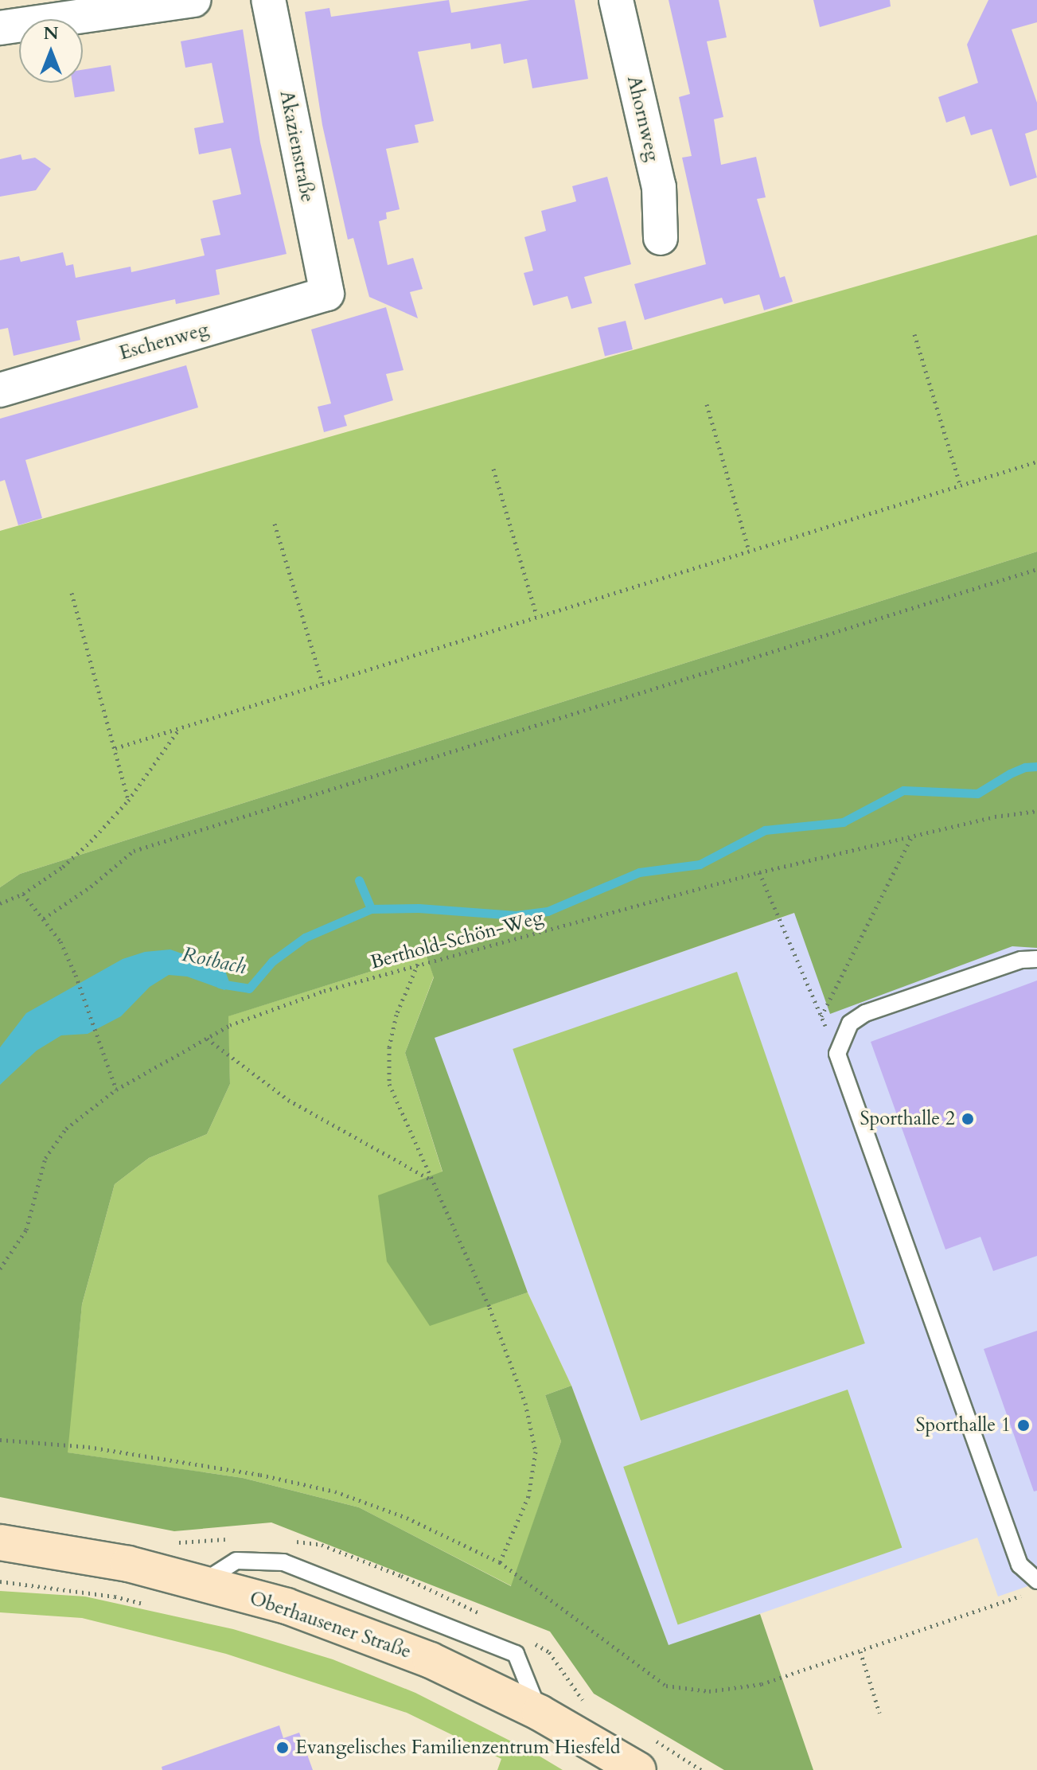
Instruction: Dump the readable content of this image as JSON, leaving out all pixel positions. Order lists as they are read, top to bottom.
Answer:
{
  "streets": {
    "main road": ["Oberhausener Straße"],
    "street": ["Ahornweg", "Akazienstraße", "Eschenweg"],
    "path": ["Berthold-Schön-Weg"]
  },
  "crossings": [
    ["Akazienstraße", "Eschenweg"]
  ],
  "water": ["Rotbach"],
  "places": ["Sporthalle 2", "Sporthalle 1", "Evangelisches Familienzentrum Hiesfeld"],
  "north": "top"
}
